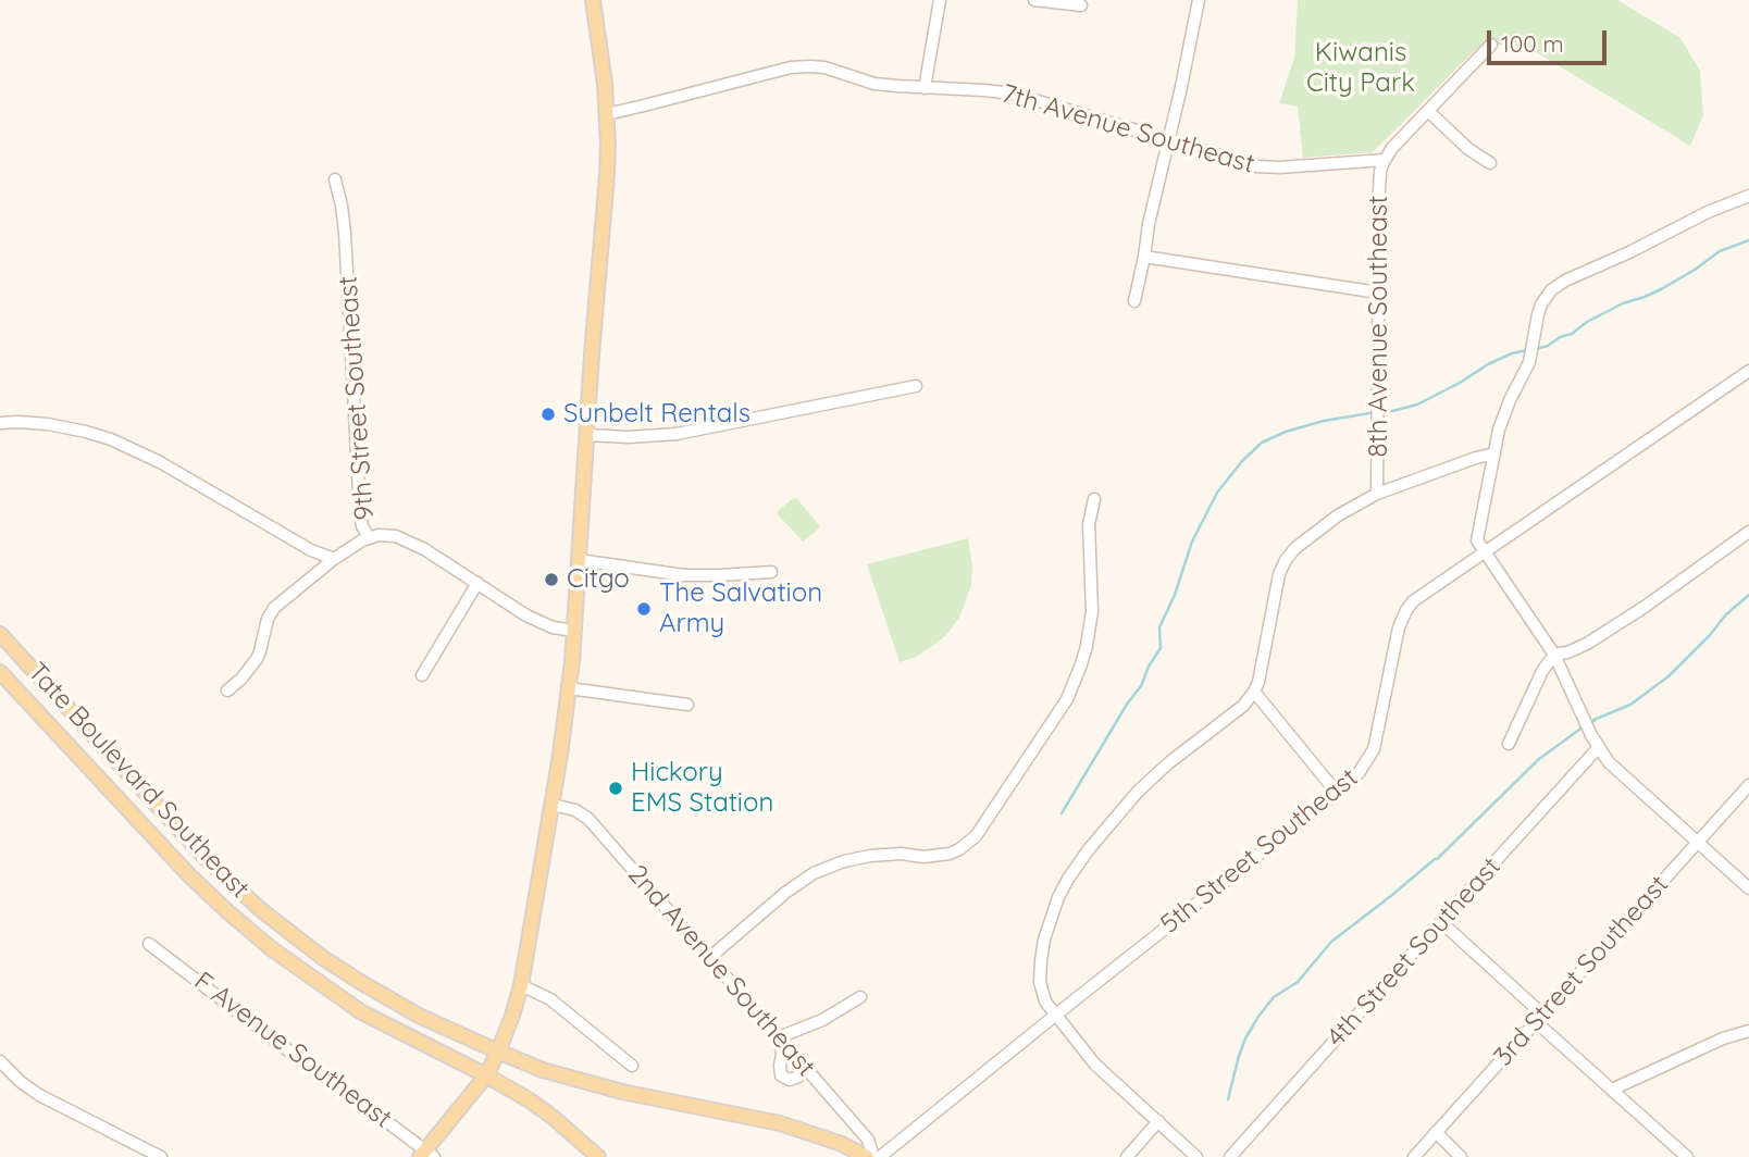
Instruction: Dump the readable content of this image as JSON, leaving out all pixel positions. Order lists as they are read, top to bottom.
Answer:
{
  "streets": {
    "main road": ["Tate Boulevard Southeast"],
    "street": [
      "7th Avenue Southeast",
      "8th Avenue Southeast",
      "9th Street Southeast",
      "5th Street Southeast",
      "4th Street Southeast",
      "2nd Avenue Southeast",
      "3rd Street Southeast",
      "F Avenue Southeast"
    ]
  },
  "crossings": [
    ["7th Avenue Southeast", "8th Avenue Southeast"]
  ],
  "parks": ["Kiwanis City Park"],
  "places": [
    "Sunbelt Rentals",
    "Citgo",
    "The Salvation Army",
    "Hickory EMS Station"
  ],
  "scale_bar": "100 m"
}
